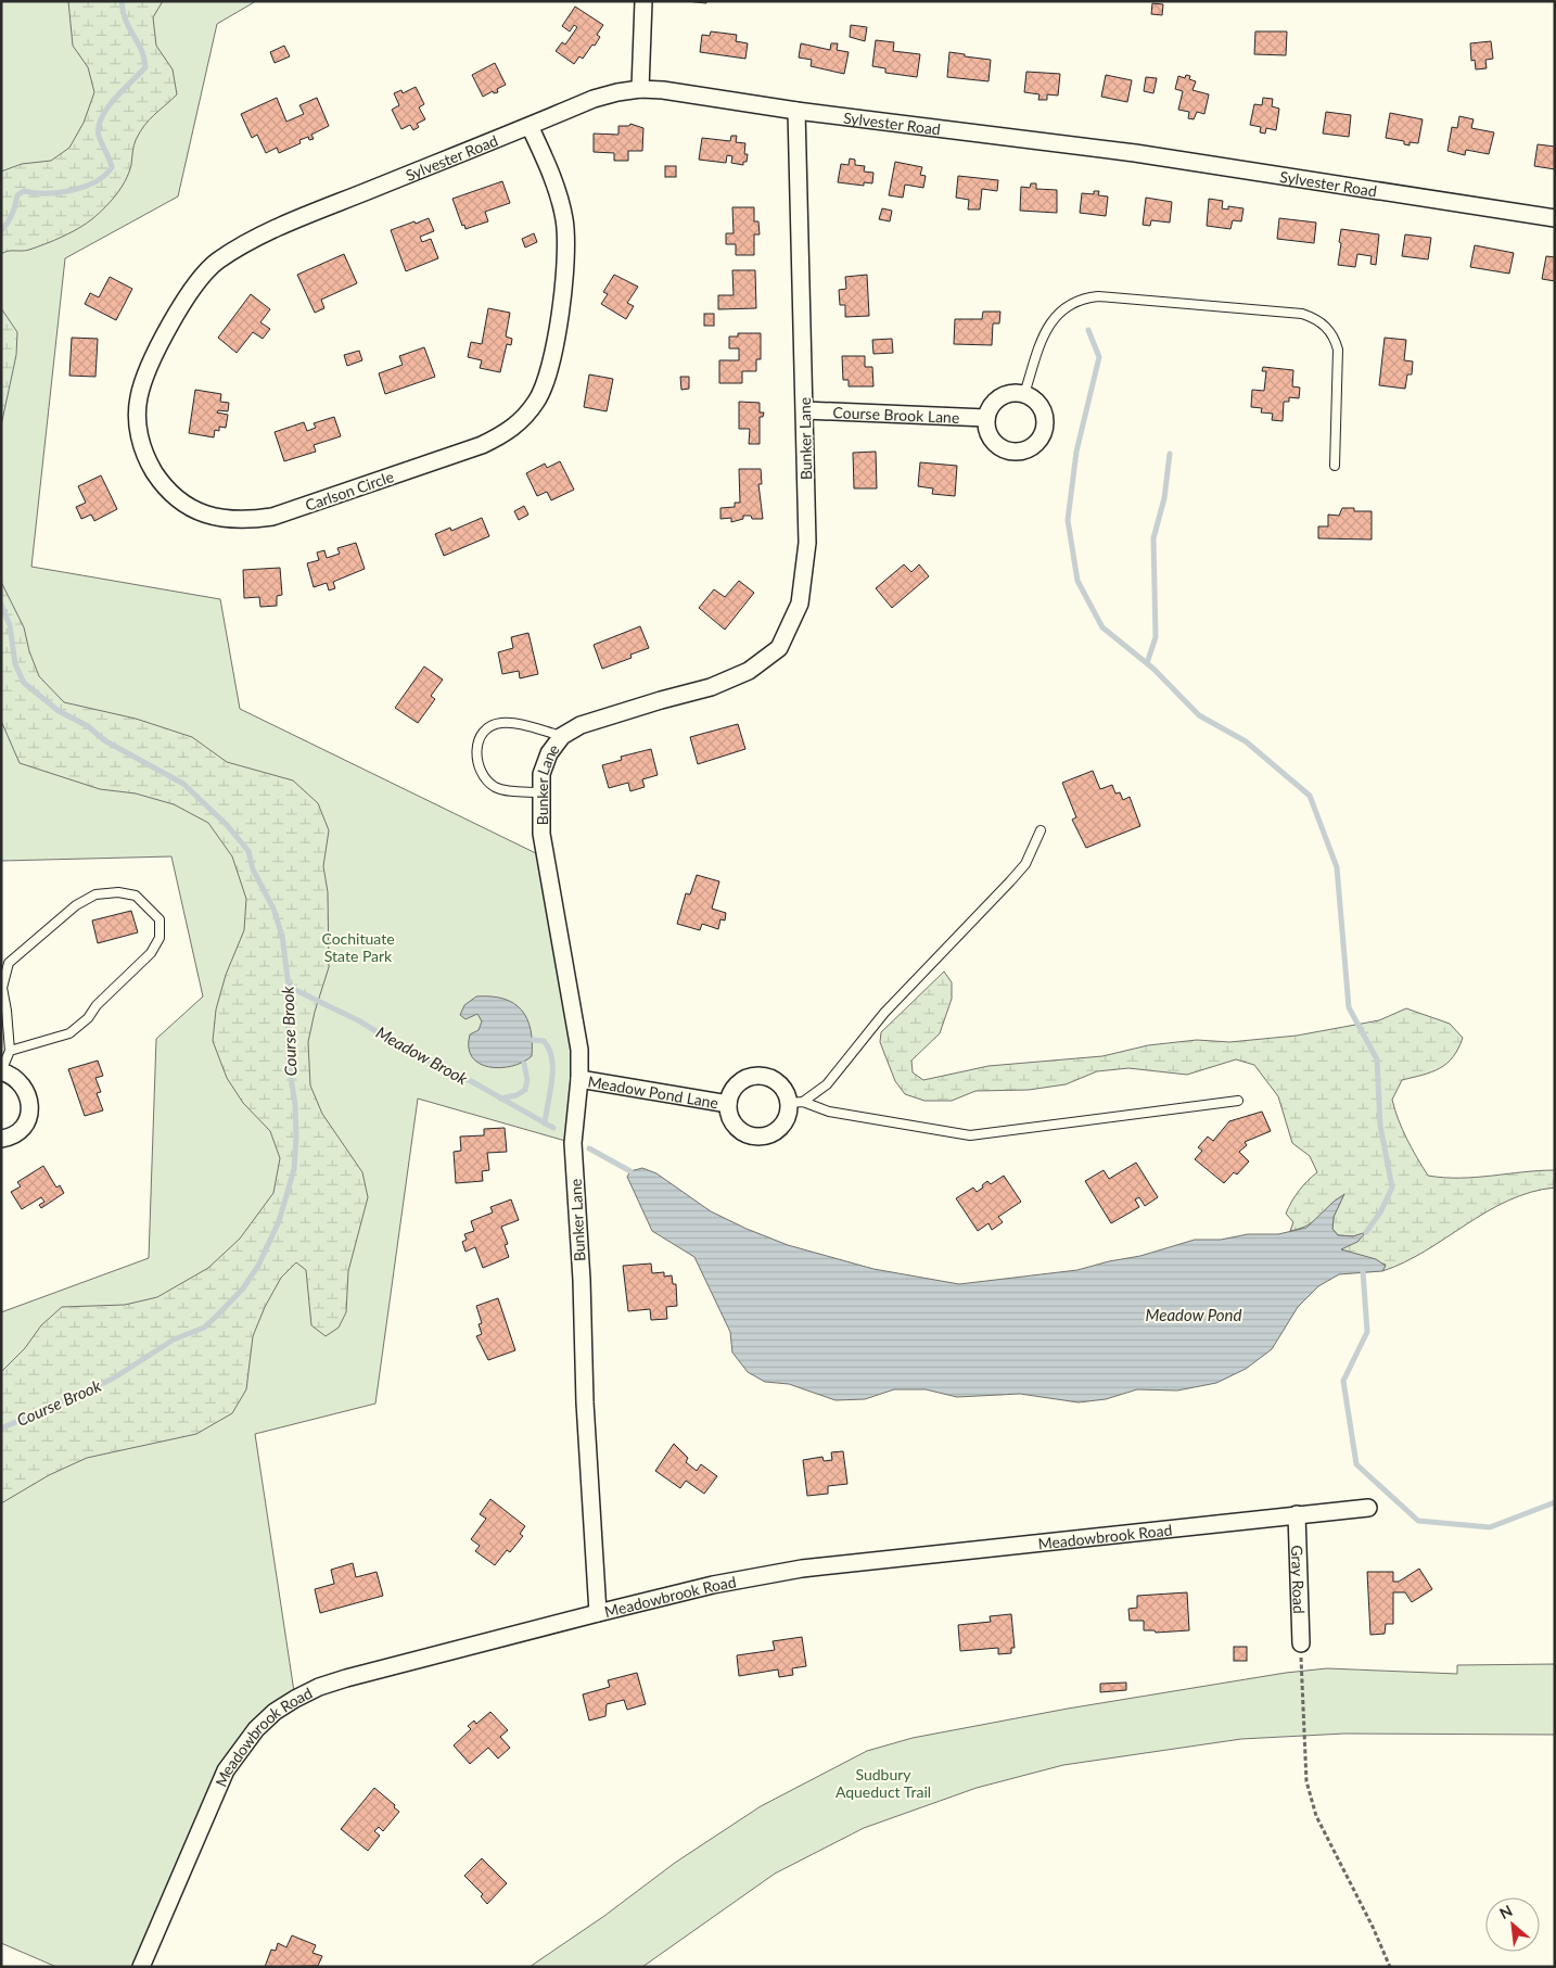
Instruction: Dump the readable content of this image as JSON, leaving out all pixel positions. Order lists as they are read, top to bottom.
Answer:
{
  "streets": {
    "street": [
      "Sylvester Road",
      "Course Brook Lane",
      "Bunker Lane",
      "Carlson Circle",
      "Meadow Pond Lane",
      "Meadowbrook Road",
      "Gray Road"
    ]
  },
  "crossings": [
    ["Sylvester Road", "Bunker Lane"],
    ["Sylvester Road", "Carlson Circle"],
    ["Course Brook Lane", "Bunker Lane"],
    ["Bunker Lane", "Meadow Pond Lane"],
    ["Bunker Lane", "Meadowbrook Road"],
    ["Meadowbrook Road", "Gray Road"]
  ],
  "water": ["Course Brook", "Meadow Brook", "Meadow Pond"],
  "parks": ["Cochituate State Park", "Sudbury Aqueduct Trail"],
  "north": "top left"
}
